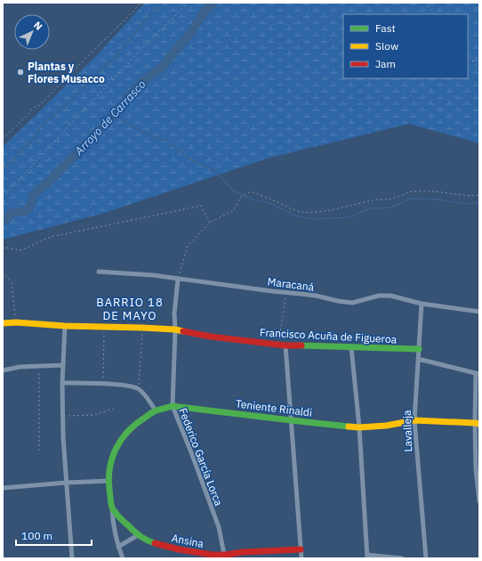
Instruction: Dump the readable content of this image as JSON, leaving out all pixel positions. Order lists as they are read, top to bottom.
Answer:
{
  "streets": {
    "street": [
      "Maracaná",
      "Francisco Acuña de Figueroa",
      "Teniente Rinaldi",
      "Lavalleja",
      "Federico García Lorca",
      "Ansina"
    ]
  },
  "crossings": [
    ["Maracaná", "Lavalleja"],
    ["Maracaná", "Federico García Lorca"],
    ["Francisco Acuña de Figueroa", "Lavalleja"],
    ["Francisco Acuña de Figueroa", "Federico García Lorca"],
    ["Teniente Rinaldi", "Lavalleja"],
    ["Teniente Rinaldi", "Federico García Lorca"],
    ["Federico García Lorca", "Ansina"]
  ],
  "districts": ["BARRIO 18 DE MAYO"],
  "water": ["Arroyo de Carrasco"],
  "places": ["Plantas y Flores Musacco"],
  "legend": ["Fast", "Slow", "Jam"],
  "scale_bar": "100 m",
  "north": "top right"
}
